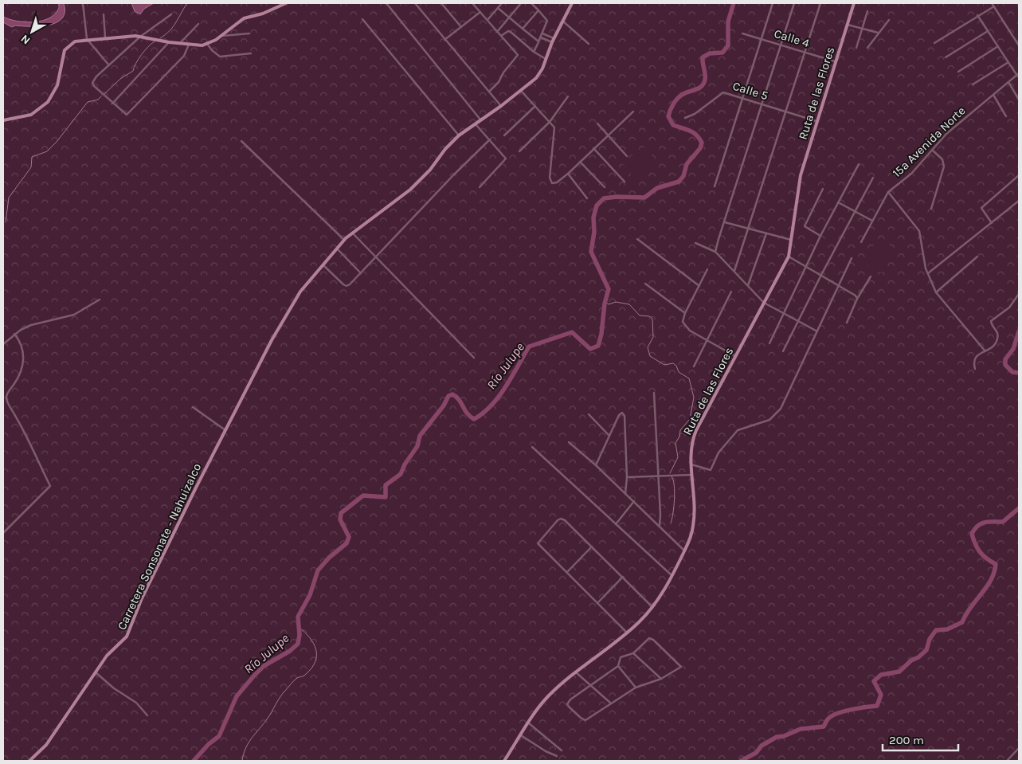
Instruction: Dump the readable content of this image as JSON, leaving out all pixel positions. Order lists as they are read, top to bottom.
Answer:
{
  "streets": {
    "street": [
      "Calle 4",
      "Calle 5",
      "Ruta de las Flores",
      "15a Avenida Norte",
      "Carretera Sonsonate - Nahuizalco"
    ]
  },
  "crossings": [
    ["Calle 4", "Ruta de las Flores"],
    ["Calle 5", "Ruta de las Flores"]
  ],
  "water": ["Río Julupe"],
  "scale_bar": "200 m",
  "north": "bottom left"
}
